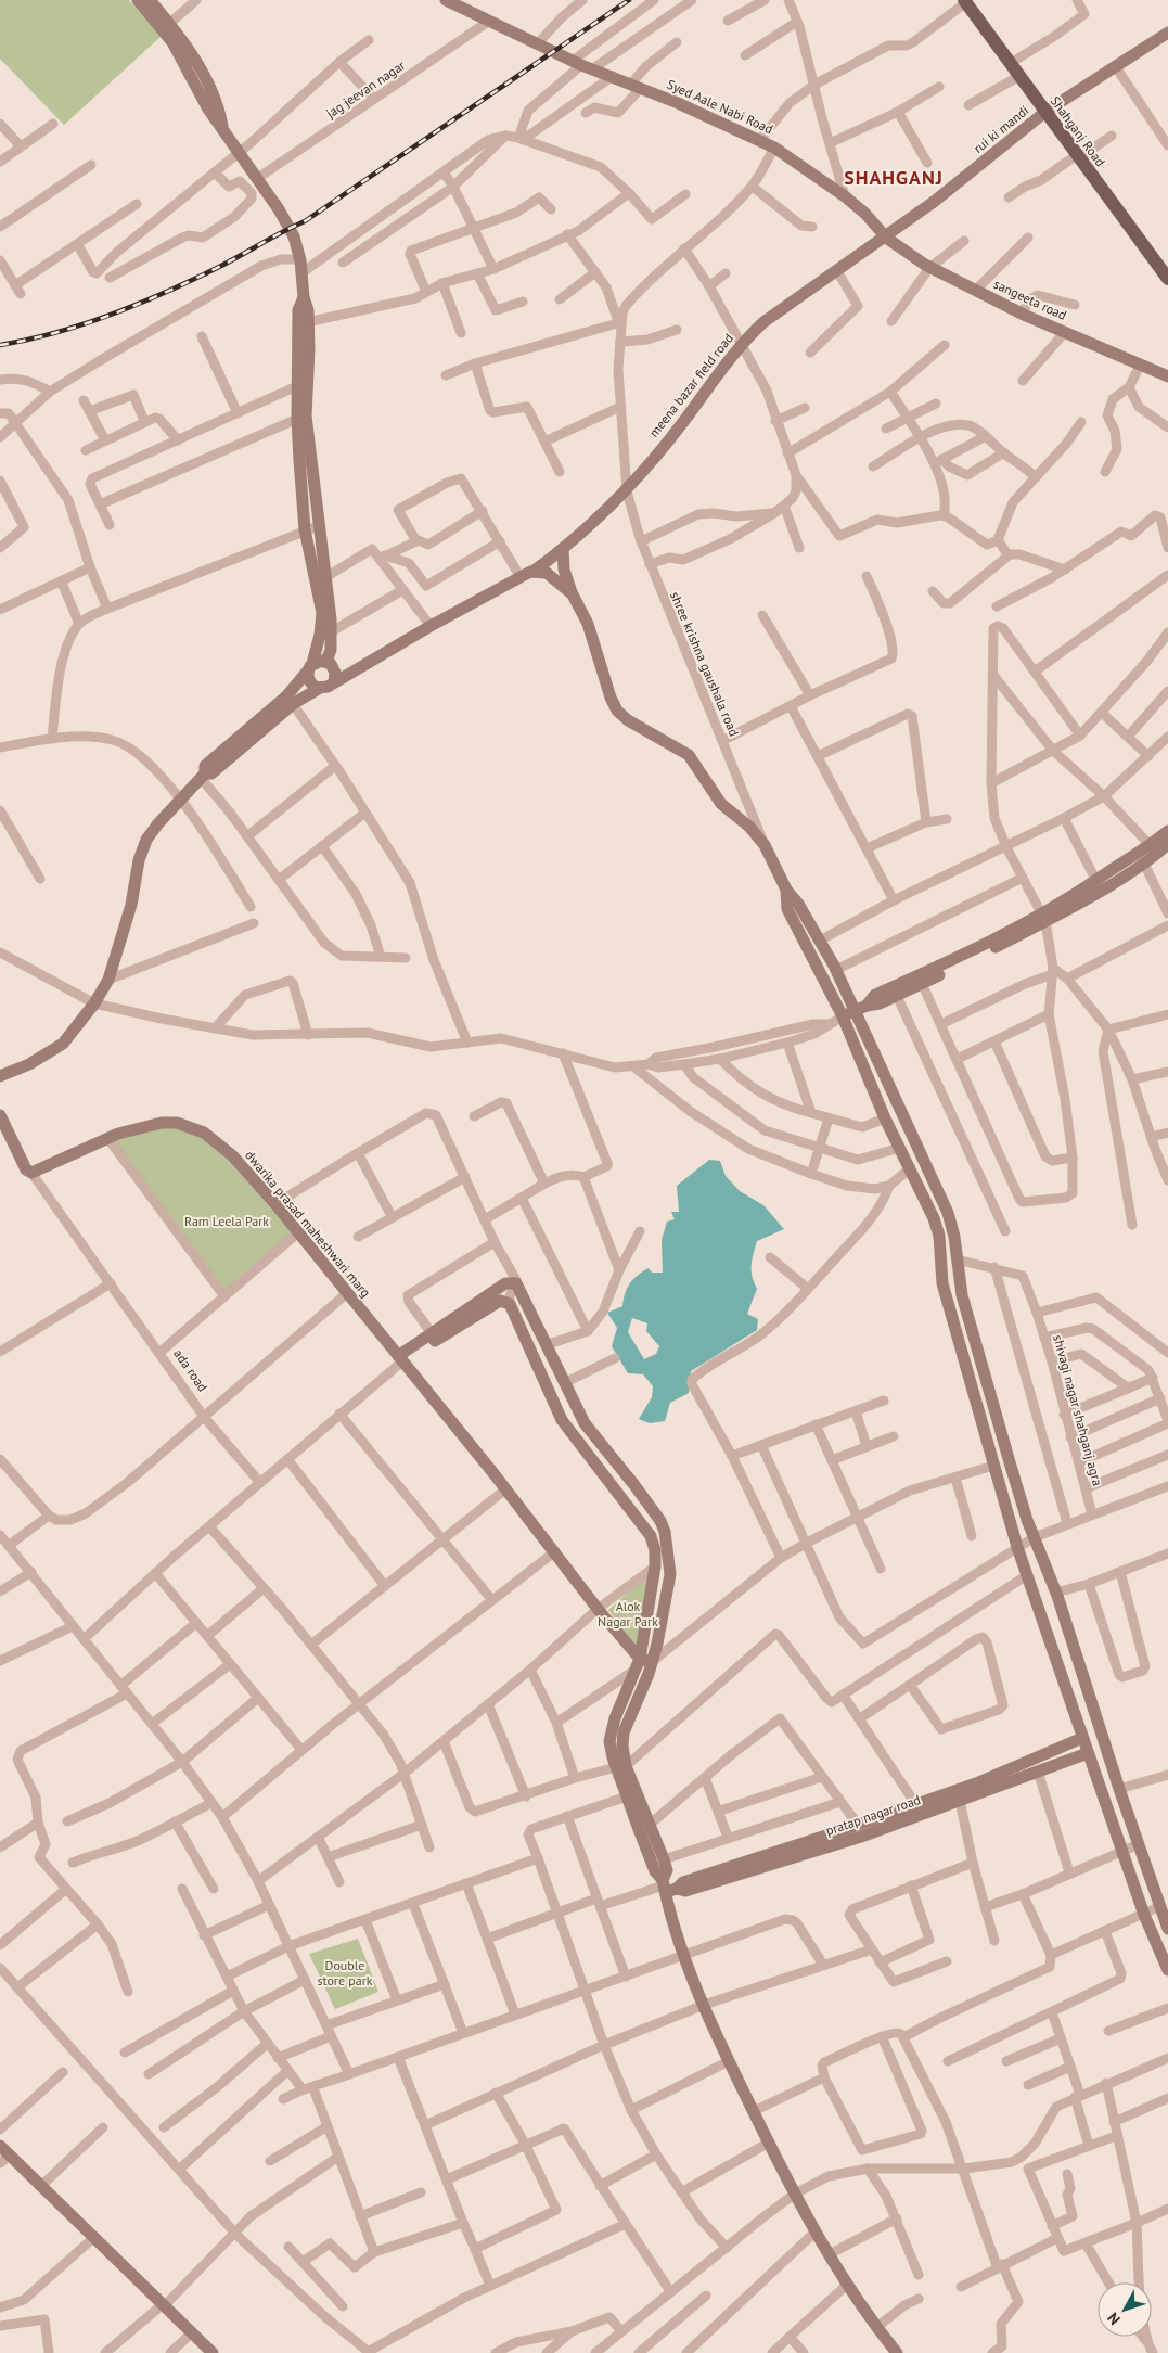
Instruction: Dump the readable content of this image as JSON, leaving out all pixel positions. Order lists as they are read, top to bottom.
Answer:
{
  "streets": {
    "main road": [
      "Syed Aale Nabi Road",
      "rui ki mandi",
      "Shahganj Road",
      "sangeeta road",
      "meena bazar field road",
      "dwarika prasad maheshwari marg",
      "ada road",
      "pratap nagar road"
    ],
    "street": ["jag jeevan nagar", "shree krishna gaushala road", "shivagi nagar shahganj agra"]
  },
  "crossings": [
    ["jag jeevan nagar", "Syed Aale Nabi Road"],
    ["Syed Aale Nabi Road", "rui ki mandi"],
    ["Syed Aale Nabi Road", "sangeeta road"],
    ["Syed Aale Nabi Road", "meena bazar field road"],
    ["rui ki mandi", "Shahganj Road"],
    ["rui ki mandi", "sangeeta road"],
    ["rui ki mandi", "meena bazar field road"],
    ["sangeeta road", "meena bazar field road"],
    ["meena bazar field road", "shree krishna gaushala road"],
    ["dwarika prasad maheshwari marg", "ada road"]
  ],
  "districts": ["SHAHGANJ"],
  "parks": ["Ram Leela Park", "Alok Nagar Park", "Double store park"],
  "north": "bottom left"
}
